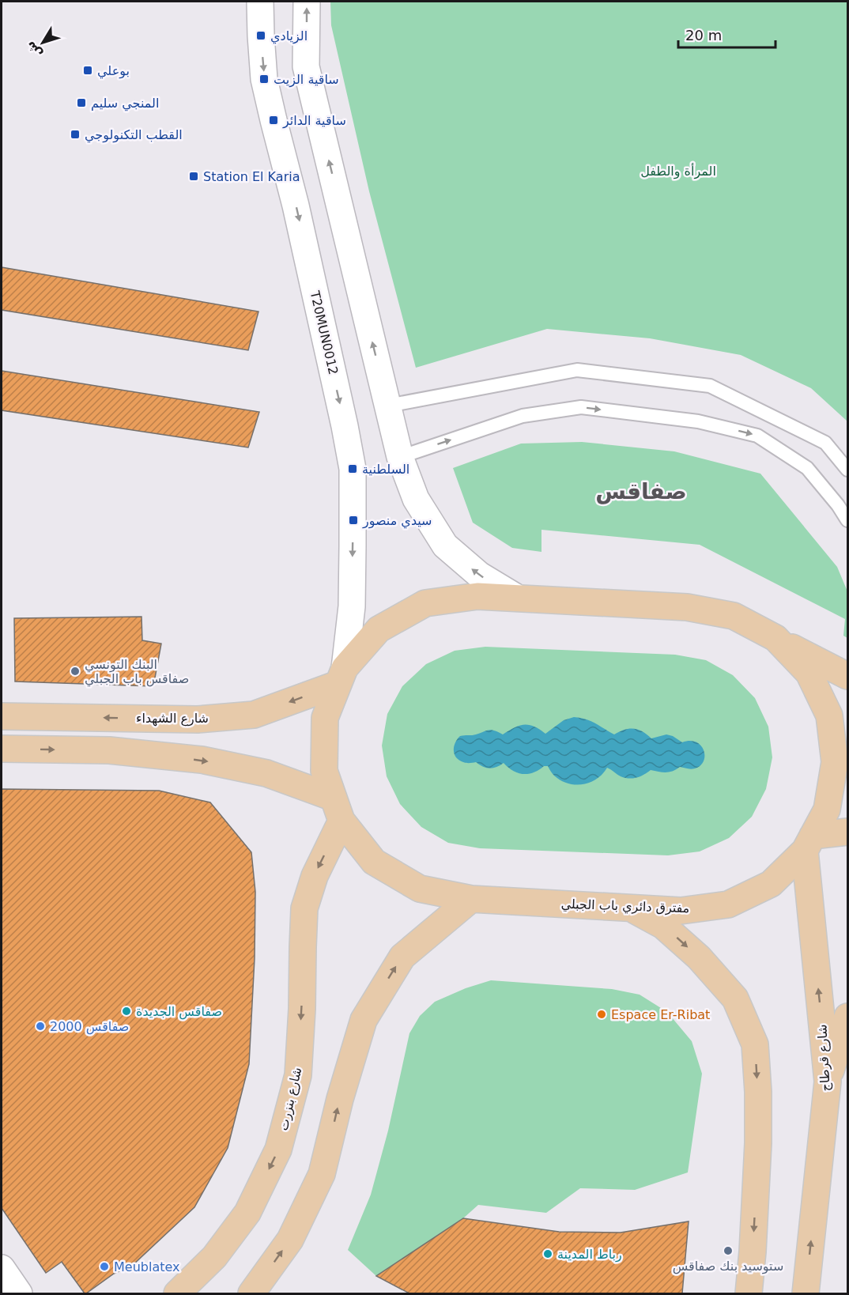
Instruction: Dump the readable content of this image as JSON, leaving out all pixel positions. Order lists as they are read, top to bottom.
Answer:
{
  "streets": {
    "main road": [
      "T20MUN0012",
      "شارع الشهداء",
      "مفترق دائري باب الجبلي",
      "شارع قرطاج",
      "شارع بنزرت"
    ]
  },
  "crossings": [
    ["T20MUN0012", "شارع الشهداء"],
    ["T20MUN0012", "مفترق دائري باب الجبلي"],
    ["شارع الشهداء", "مفترق دائري باب الجبلي"],
    ["مفترق دائري باب الجبلي", "شارع قرطاج"],
    ["مفترق دائري باب الجبلي", "شارع بنزرت"]
  ],
  "one_way": ["شارع قرطاج"],
  "districts": ["صفاقس"],
  "parks": ["المرأة والطفل"],
  "places": {
    "transit": [
      "الزيادي",
      "بوعلي",
      "ساقية الزيت",
      "المنجي سليم",
      "ساقية الدائر",
      "القطب التكنولوجي",
      "Station El Karia",
      "السلطنية",
      "سيدي منصور"
    ],
    "other": [
      "البنك التونسي صفاقس باب الجبلي",
      "صفاقس الجديدة",
      "Espace Er-Ribat",
      "صفاقس 2000",
      "ستوسيد بنك صفاقس",
      "رباط المدينة",
      "Meublatex"
    ]
  },
  "scale_bar": "20 m",
  "north": "bottom left"
}
